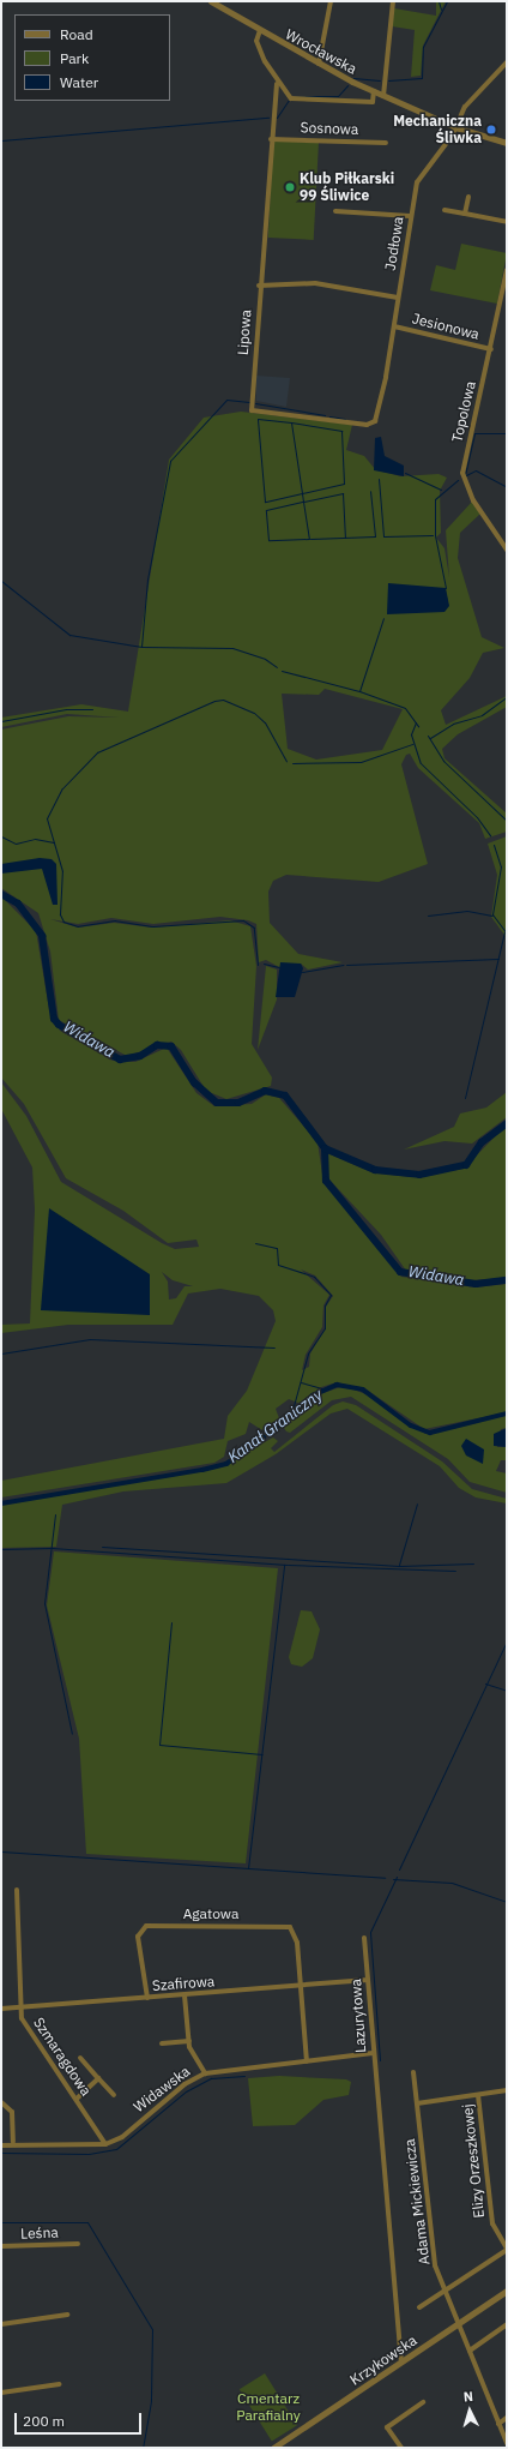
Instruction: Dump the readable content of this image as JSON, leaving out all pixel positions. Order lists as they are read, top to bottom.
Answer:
{
  "streets": {
    "street": [
      "Wrocławska",
      "Sosnowa",
      "Jodłowa",
      "Jesionowa",
      "Lipowa",
      "Topolowa",
      "Agatowa",
      "Szafirowa",
      "Lazurytowa",
      "Szmaragdowa",
      "Widawska",
      "Elizy Orzeszkowej",
      "Adama Mickiewicza",
      "Leśna",
      "Krzykowska"
    ]
  },
  "crossings": [
    ["Wrocławska", "Jodłowa"],
    ["Sosnowa", "Lipowa"],
    ["Jodłowa", "Jesionowa"],
    ["Jodłowa", "Lipowa"],
    ["Jesionowa", "Topolowa"],
    ["Agatowa", "Szafirowa"],
    ["Szafirowa", "Lazurytowa"],
    ["Szafirowa", "Szmaragdowa"],
    ["Lazurytowa", "Widawska"],
    ["Lazurytowa", "Krzykowska"],
    ["Szmaragdowa", "Widawska"],
    ["Adama Mickiewicza", "Krzykowska"]
  ],
  "water": ["Widawa", "Kanał Graniczny"],
  "parks": ["Cmentarz Parafialny"],
  "places": ["Mechaniczna Śliwka", "Klub Piłkarski 99 Śliwice"],
  "legend": ["Road", "Park", "Water"],
  "scale_bar": "200 m",
  "north": "top"
}
